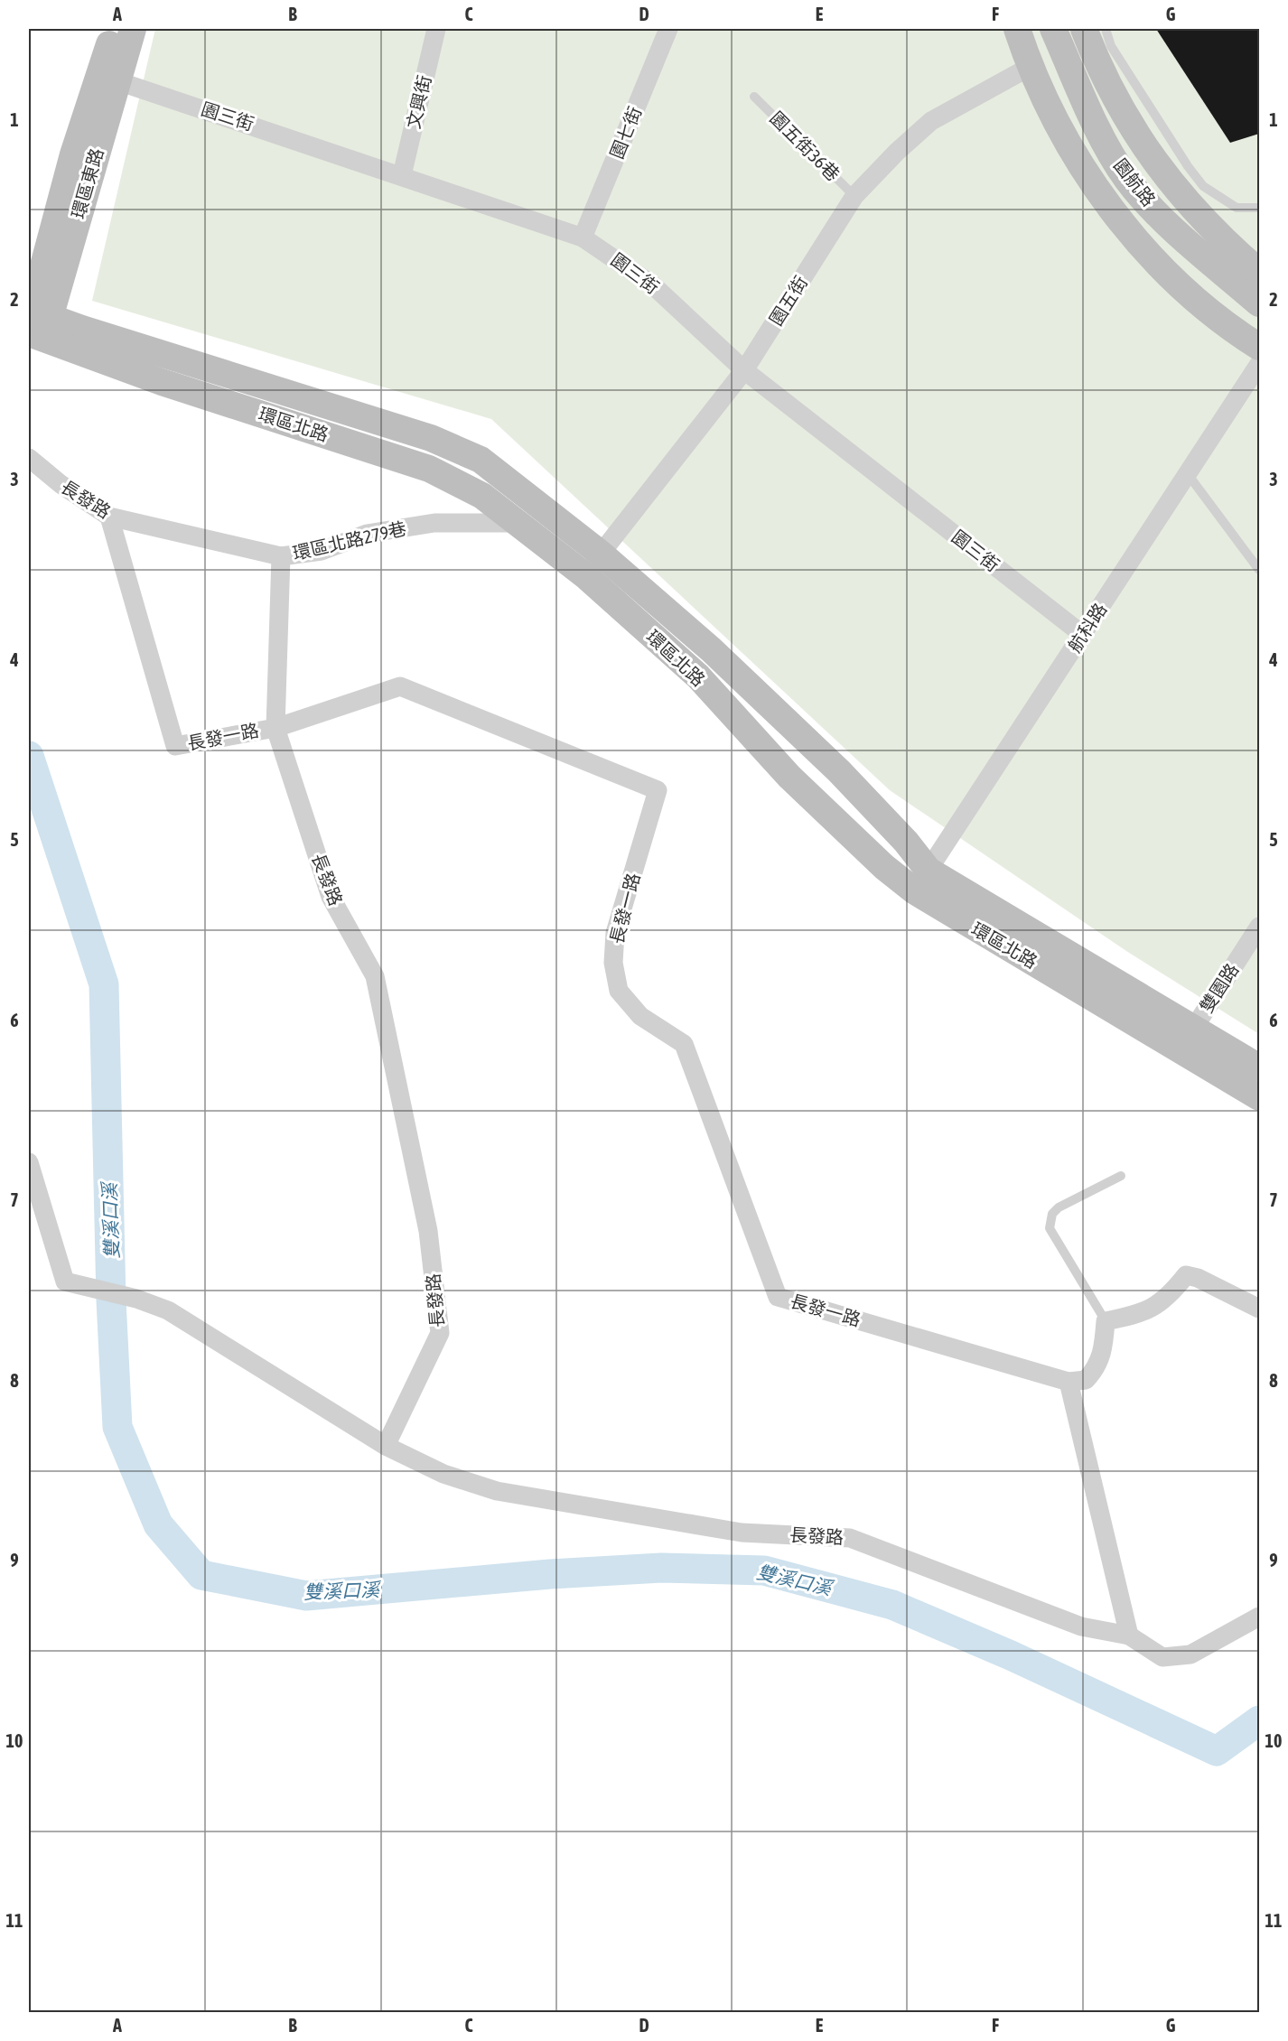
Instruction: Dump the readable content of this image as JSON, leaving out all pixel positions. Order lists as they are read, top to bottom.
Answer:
{
  "streets": {
    "street": [
      "文興街",
      "園三街",
      "園七街",
      "園航路",
      "環區東路",
      "園五街",
      "環區北路",
      "長發路",
      "環區北路279巷",
      "航科路",
      "長發一路",
      "雙園路"
    ],
    "lane": ["園五街36巷"]
  },
  "crossings": [
    ["文興街", "園三街"],
    ["園三街", "園七街"],
    ["園三街", "環區東路"],
    ["園三街", "園五街"],
    ["園三街", "航科路"],
    ["園五街36巷", "園五街"],
    ["環區東路", "環區北路"],
    ["園五街", "環區北路"],
    ["環區北路", "環區北路279巷"],
    ["環區北路", "航科路"],
    ["環區北路", "雙園路"],
    ["長發路", "環區北路279巷"],
    ["長發路", "長發一路"]
  ],
  "water": ["雙溪口溪"],
  "grid": {
    "columns": [
      "A",
      "B",
      "C",
      "D",
      "E",
      "F",
      "G"
    ],
    "rows": [
      "1",
      "2",
      "3",
      "4",
      "5",
      "6",
      "7",
      "8",
      "9",
      "10",
      "11"
    ]
  }
}
